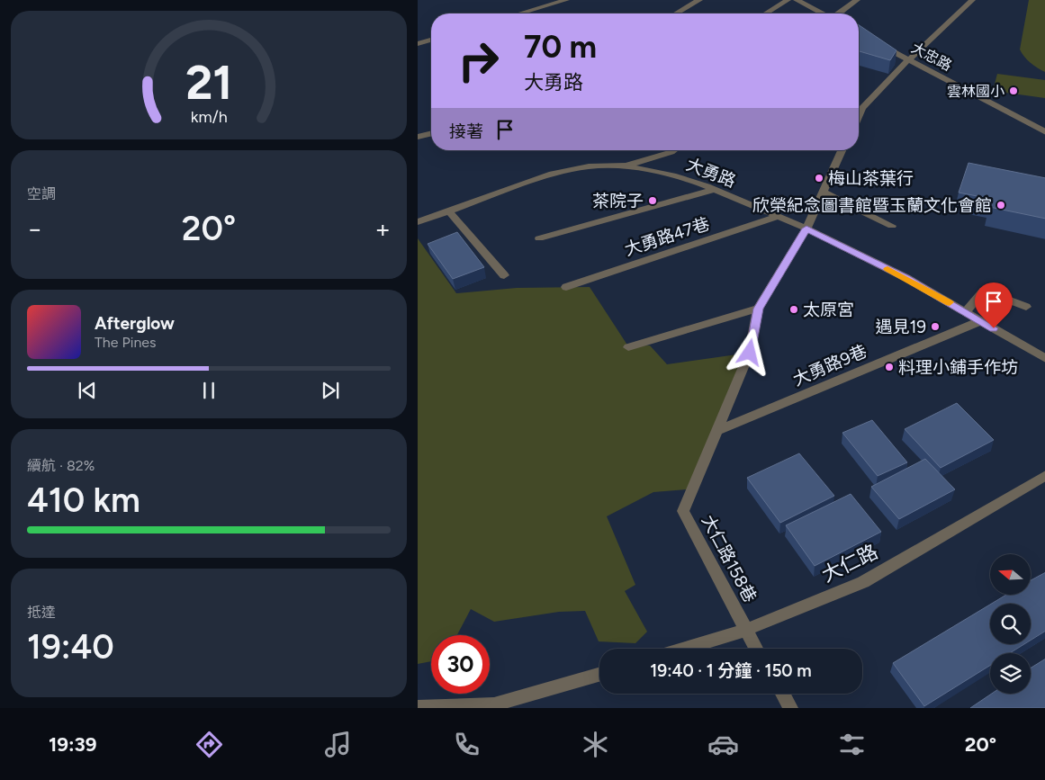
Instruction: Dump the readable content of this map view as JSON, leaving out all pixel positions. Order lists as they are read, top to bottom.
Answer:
{
  "streets": {
    "street": [
      "大忠路",
      "大勇路",
      "大勇路47巷",
      "大勇路9巷",
      "大仁路158巷",
      "大仁路"
    ]
  },
  "crossings": [
    ["大勇路", "大勇路47巷"],
    ["大勇路", "大勇路9巷"],
    ["大勇路9巷", "大仁路158巷"],
    ["大仁路158巷", "大仁路"]
  ],
  "places": [
    "雲林國小",
    "梅山茶葉行",
    "茶院子",
    "欣榮紀念圖書館暨玉蘭文化會館",
    "太原宮",
    "遇見19",
    "料理小鋪手作坊"
  ],
  "north": "left",
  "page": {
    "turn": ["70 m", "大勇路"],
    "then": "接著",
    "tile": [
      "空調",
      ["續航 · 82%", "410 km"],
      ["抵達", "19:40"]
    ],
    "heat": ["−", "20°", "+"],
    "song": ["Afterglow", "The Pines"],
    "limit": "30",
    "trip": "19:40 · 1 分鐘 · 150 m",
    "tabs": ["19:39", "20°"],
    "gauge": ["21", "km/h"]
  }
}
